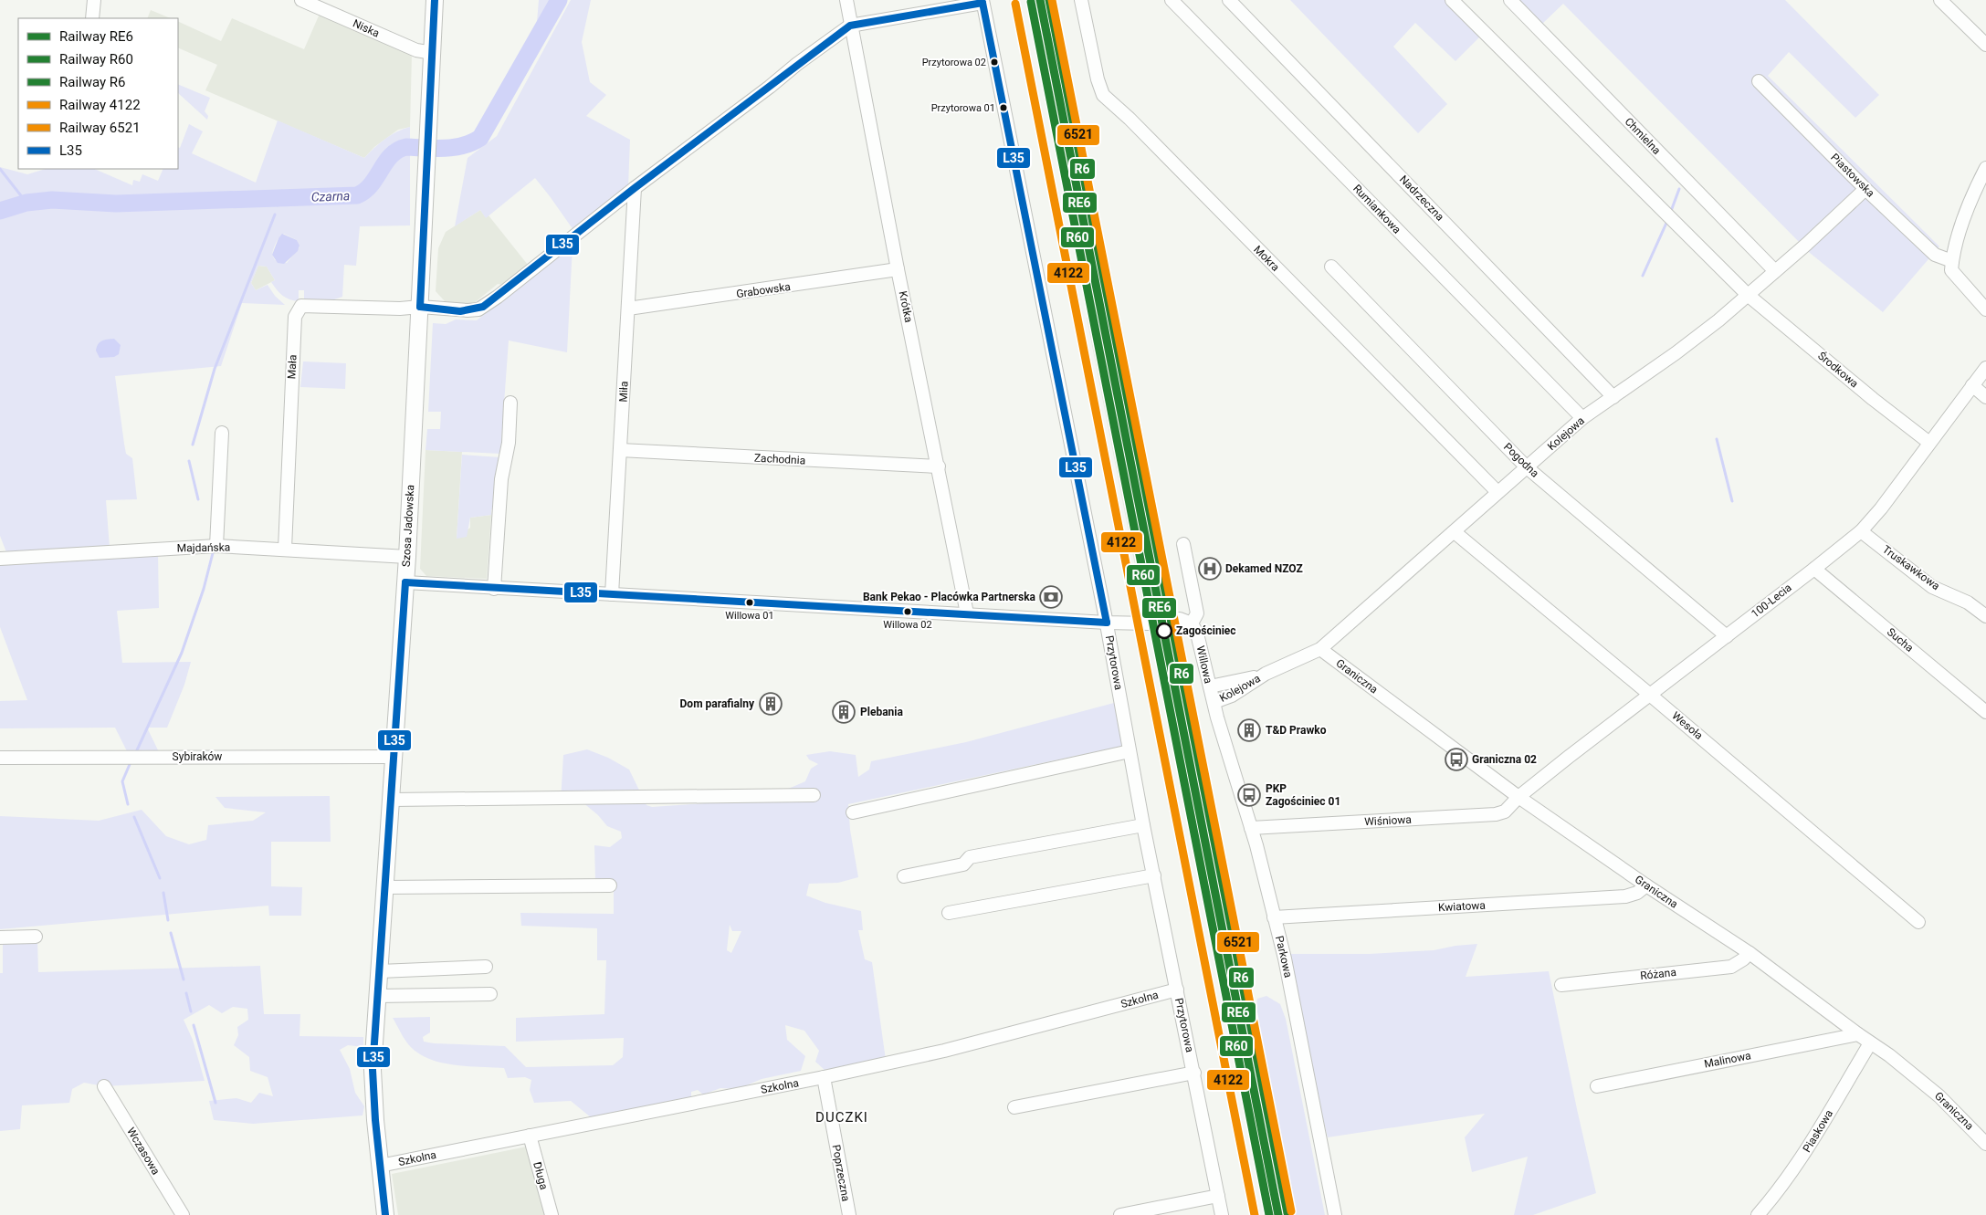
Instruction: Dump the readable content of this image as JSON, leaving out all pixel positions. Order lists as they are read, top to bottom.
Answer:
{
  "streets": {
    "main road": ["Szosa Jadowska"],
    "street": [
      "Niska",
      "Chmielna",
      "Piastowska",
      "Nadrzeczna",
      "Rumiankowa",
      "Mokra",
      "Grabowska",
      "Krótka",
      "Mała",
      "Środkowa",
      "Miła",
      "Kolejowa",
      "Zachodnia",
      "Pogodna",
      "Majdańska",
      "Truskawkowa",
      "100-Lecia",
      "Sucha",
      "Przytorowa",
      "Willowa",
      "Graniczna",
      "Wesoła",
      "Sybiraków",
      "Wiśniowa",
      "Kwiatowa",
      "Parkowa",
      "Różana",
      "Szkolna",
      "Malinowa",
      "Piaskowa",
      "Wczasowa",
      "Poprzeczna",
      "Długa"
    ]
  },
  "crossings": [
    ["Niska", "Szosa Jadowska"],
    ["Chmielna", "Kolejowa"],
    ["Piastowska", "Kolejowa"],
    ["Nadrzeczna", "Kolejowa"],
    ["Rumiankowa", "Kolejowa"],
    ["Mokra", "Kolejowa"],
    ["Grabowska", "Krótka"],
    ["Grabowska", "Miła"],
    ["Krótka", "Zachodnia"],
    ["Krótka", "Przytorowa"],
    ["Mała", "Szosa Jadowska"],
    ["Mała", "Majdańska"],
    ["Środkowa", "Kolejowa"],
    ["Środkowa", "100-Lecia"],
    ["Miła", "Zachodnia"],
    ["Kolejowa", "Pogodna"],
    ["Kolejowa", "Willowa"],
    ["Kolejowa", "Graniczna"],
    ["Kolejowa", "Wesoła"],
    ["Kolejowa", "Parkowa"],
    ["Pogodna", "100-Lecia"],
    ["Szosa Jadowska", "Majdańska"],
    ["Szosa Jadowska", "Sybiraków"],
    ["Szosa Jadowska", "Szkolna"],
    ["Truskawkowa", "100-Lecia"],
    ["100-Lecia", "Sucha"],
    ["100-Lecia", "Graniczna"],
    ["100-Lecia", "Wesoła"],
    ["100-Lecia", "Wiśniowa"],
    ["Przytorowa", "Szkolna"],
    ["Willowa", "Parkowa"],
    ["Graniczna", "Wiśniowa"],
    ["Graniczna", "Kwiatowa"],
    ["Graniczna", "Różana"],
    ["Graniczna", "Malinowa"],
    ["Graniczna", "Piaskowa"],
    ["Wiśniowa", "Parkowa"],
    ["Kwiatowa", "Parkowa"],
    ["Szkolna", "Poprzeczna"],
    ["Szkolna", "Długa"]
  ],
  "districts": ["DUCZKI"],
  "water": ["Czarna"],
  "places": {
    "other": [
      "Przytorowa 02",
      "Przytorowa 01",
      "Willowa 01",
      "Willowa 02",
      "Zagościniec"
    ],
    "hospital": ["Dekamed NZOZ"],
    "bank": ["Bank Pekao - Placówka Partnerska"],
    "building": ["Dom parafialny", "Plebania", "T&D Prawko"],
    "bus stop": ["Graniczna 02", "PKP Zagościniec 01"]
  },
  "lines": [
    "rail line RE6",
    "rail line R6",
    "rail line 6521",
    "transit line L35",
    "rail line R60",
    "rail line 4122"
  ],
  "legend": [
    "Railway RE6",
    "Railway R60",
    "Railway R6",
    "Railway 4122",
    "Railway 6521",
    "L35"
  ]
}
